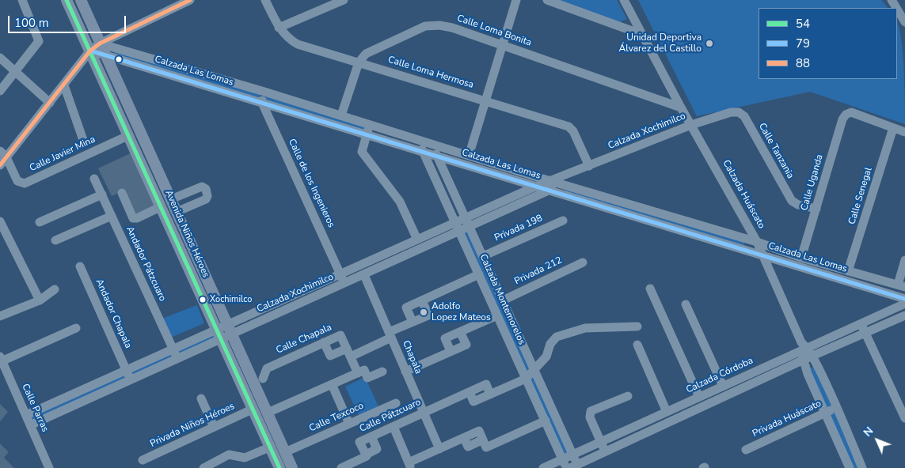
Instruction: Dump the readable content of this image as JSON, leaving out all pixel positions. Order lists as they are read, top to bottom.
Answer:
{
  "streets": {
    "main road": ["Avenida Niños Héroes"],
    "street": [
      "Calle Loma Bonita",
      "Calzada Las Lomas",
      "Calle Loma Hermosa",
      "Calzada Xochimilco",
      "Calle Tanzania",
      "Calle Javier Mina",
      "Calle Uganda",
      "Calle de los Ingenieros",
      "Calzada Huáscato",
      "Calle Senegal",
      "Privada 198",
      "Andador Pátzcuaro",
      "Privada 212",
      "Calzada Montemorelos",
      "Andador Chapala",
      "Calle Chapala",
      "Chapala",
      "Calzada Córdoba",
      "Calle Parras",
      "Calle Pátzcuaro",
      "Calle Texcoco",
      "Privada Huáscato",
      "Privada Niños Héroes"
    ]
  },
  "crossings": [
    ["Calle Loma Bonita", "Calle Loma Hermosa"],
    ["Calle Loma Bonita", "Calzada Huáscato"],
    ["Calzada Las Lomas", "Calzada Xochimilco"],
    ["Calzada Las Lomas", "Calle Uganda"],
    ["Calzada Las Lomas", "Calle de los Ingenieros"],
    ["Calzada Las Lomas", "Calzada Huáscato"],
    ["Calzada Las Lomas", "Calle Senegal"],
    ["Calzada Las Lomas", "Avenida Niños Héroes"],
    ["Calzada Las Lomas", "Calzada Montemorelos"],
    ["Calle Loma Hermosa", "Calzada Xochimilco"],
    ["Calzada Xochimilco", "Calle Tanzania"],
    ["Calzada Xochimilco", "Calle de los Ingenieros"],
    ["Calzada Xochimilco", "Calzada Huáscato"],
    ["Calzada Xochimilco", "Avenida Niños Héroes"],
    ["Calzada Xochimilco", "Andador Pátzcuaro"],
    ["Calzada Xochimilco", "Calzada Montemorelos"],
    ["Calzada Xochimilco", "Andador Chapala"],
    ["Calzada Xochimilco", "Chapala"],
    ["Calzada Xochimilco", "Calle Parras"],
    ["Calle Tanzania", "Calle Uganda"],
    ["Calle Javier Mina", "Avenida Niños Héroes"],
    ["Calle Uganda", "Calle Senegal"],
    ["Calzada Huáscato", "Calzada Córdoba"],
    ["Calzada Huáscato", "Privada Huáscato"],
    ["Privada 198", "Calzada Montemorelos"],
    ["Avenida Niños Héroes", "Calle Texcoco"],
    ["Avenida Niños Héroes", "Privada Niños Héroes"],
    ["Privada 212", "Calzada Montemorelos"],
    ["Calzada Montemorelos", "Calzada Córdoba"],
    ["Calzada Montemorelos", "Calle Pátzcuaro"],
    ["Chapala", "Calle Pátzcuaro"]
  ],
  "places": ["Unidad Deportiva Álvarez del Castillo", "Xochimilco", "Adolfo Lopez Mateos"],
  "lines": ["transit line 54", "transit line 88", "transit line 79"],
  "legend": ["54", "79", "88"],
  "scale_bar": "100 m",
  "north": "top left"
}
